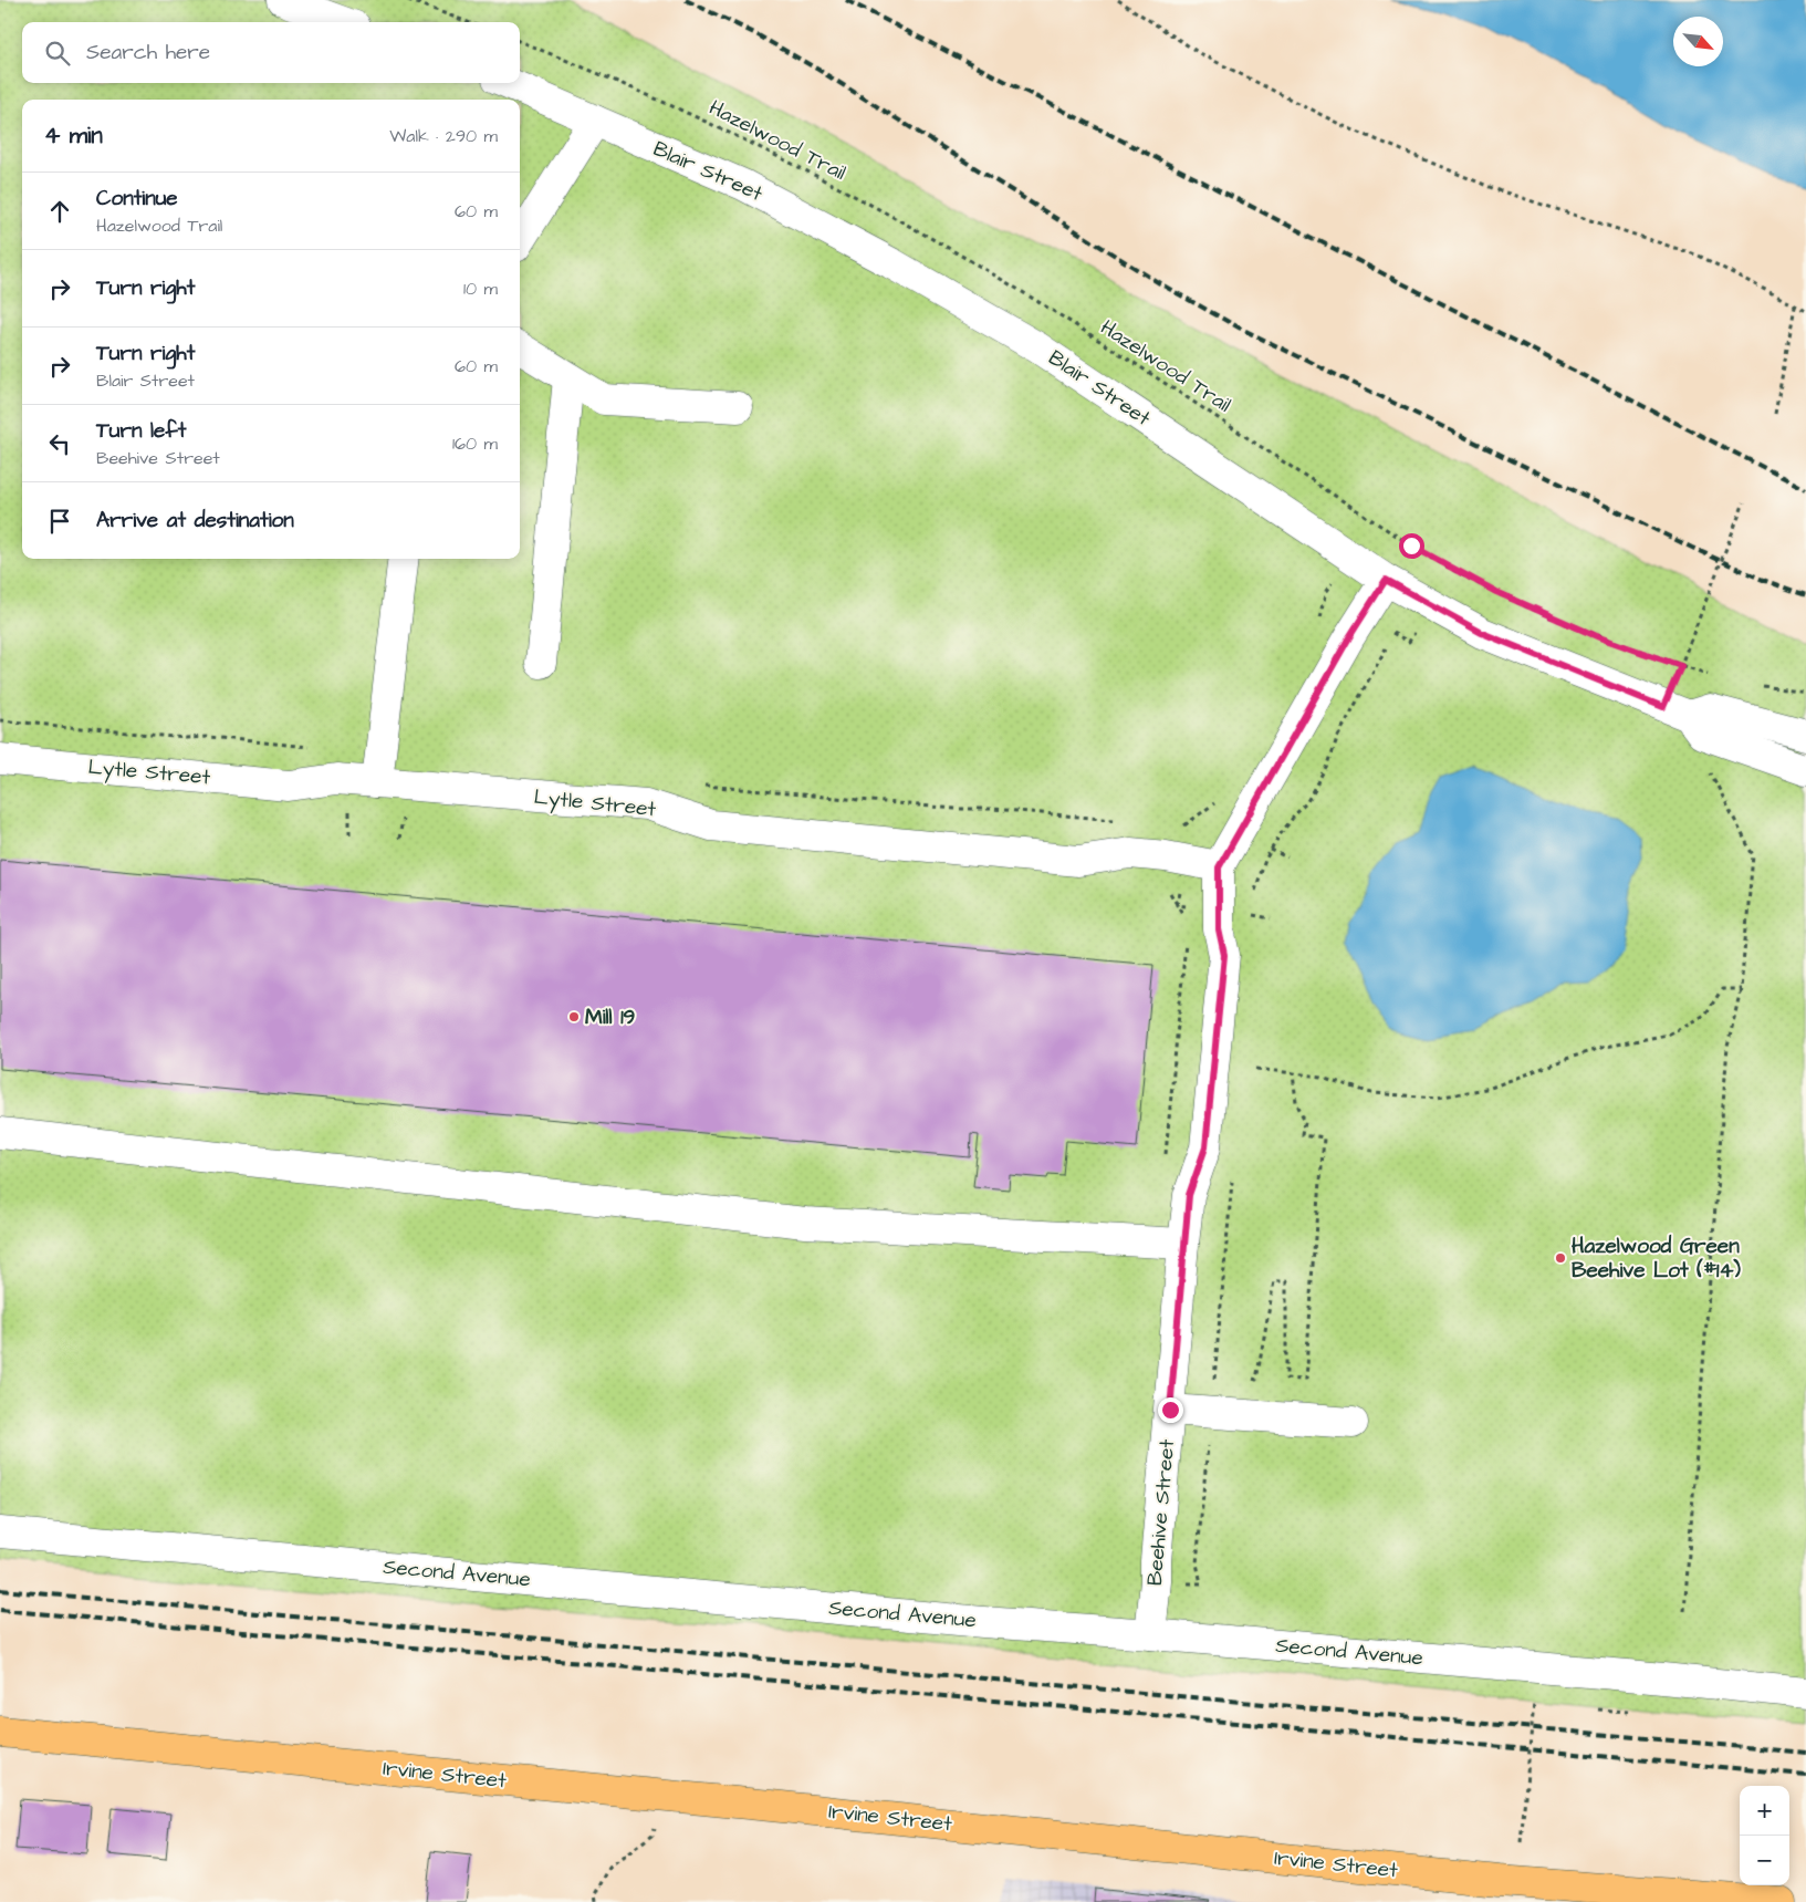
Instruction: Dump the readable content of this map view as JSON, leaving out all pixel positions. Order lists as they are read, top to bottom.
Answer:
{
  "streets": {
    "main road": ["Irvine Street"],
    "street": [
      "Blair Street",
      "Lytle Street",
      "Beehive Street",
      "Second Avenue"
    ],
    "path": ["Hazelwood Trail"]
  },
  "crossings": [
    ["Blair Street", "Beehive Street"],
    ["Lytle Street", "Beehive Street"],
    ["Beehive Street", "Second Avenue"]
  ],
  "places": ["Mill 19", "Hazelwood Green Beehive Lot (#14)"],
  "north": "bottom right",
  "page": {
    "search": "Search here",
    "heading": ["4 min", "Walk · 290 m"],
    "list": [
      ["Continue", "Hazelwood Trail", "60 m"],
      ["Turn right", "10 m"],
      ["Turn right", "Blair Street", "60 m"],
      ["Turn left", "Beehive Street", "160 m"],
      "Arrive at destination"
    ],
    "map_buttons": ["+", "−"]
  }
}
